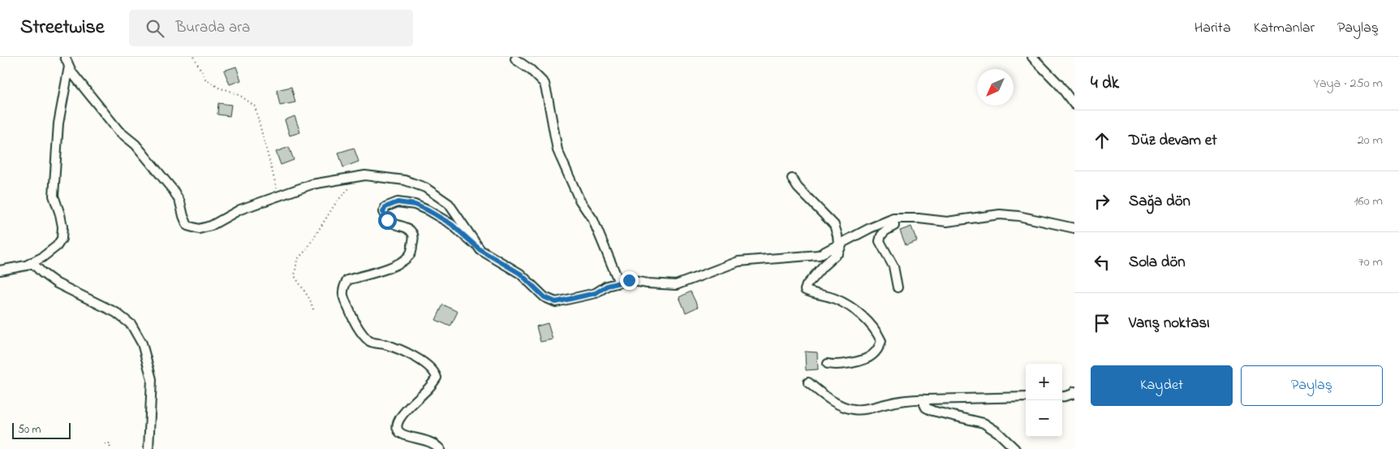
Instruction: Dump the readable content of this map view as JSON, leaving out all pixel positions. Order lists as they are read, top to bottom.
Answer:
{
  "scale_bar": "50 m",
  "north": "bottom left",
  "page": {
    "header": "Streetwise",
    "search": "Burada ara",
    "nav": ["Harita", "Katmanlar", "Paylaş"],
    "heading": ["4 dk", "Yaya · 250 m"],
    "list": [
      ["Düz devam et", "20 m"],
      ["Sağa dön", "160 m"],
      ["Sola dön", "70 m"],
      "Varış noktası"
    ],
    "buttons": ["Kaydet", "Paylaş"],
    "map_buttons": ["+", "−"],
    "scale": "50 m"
  }
}
